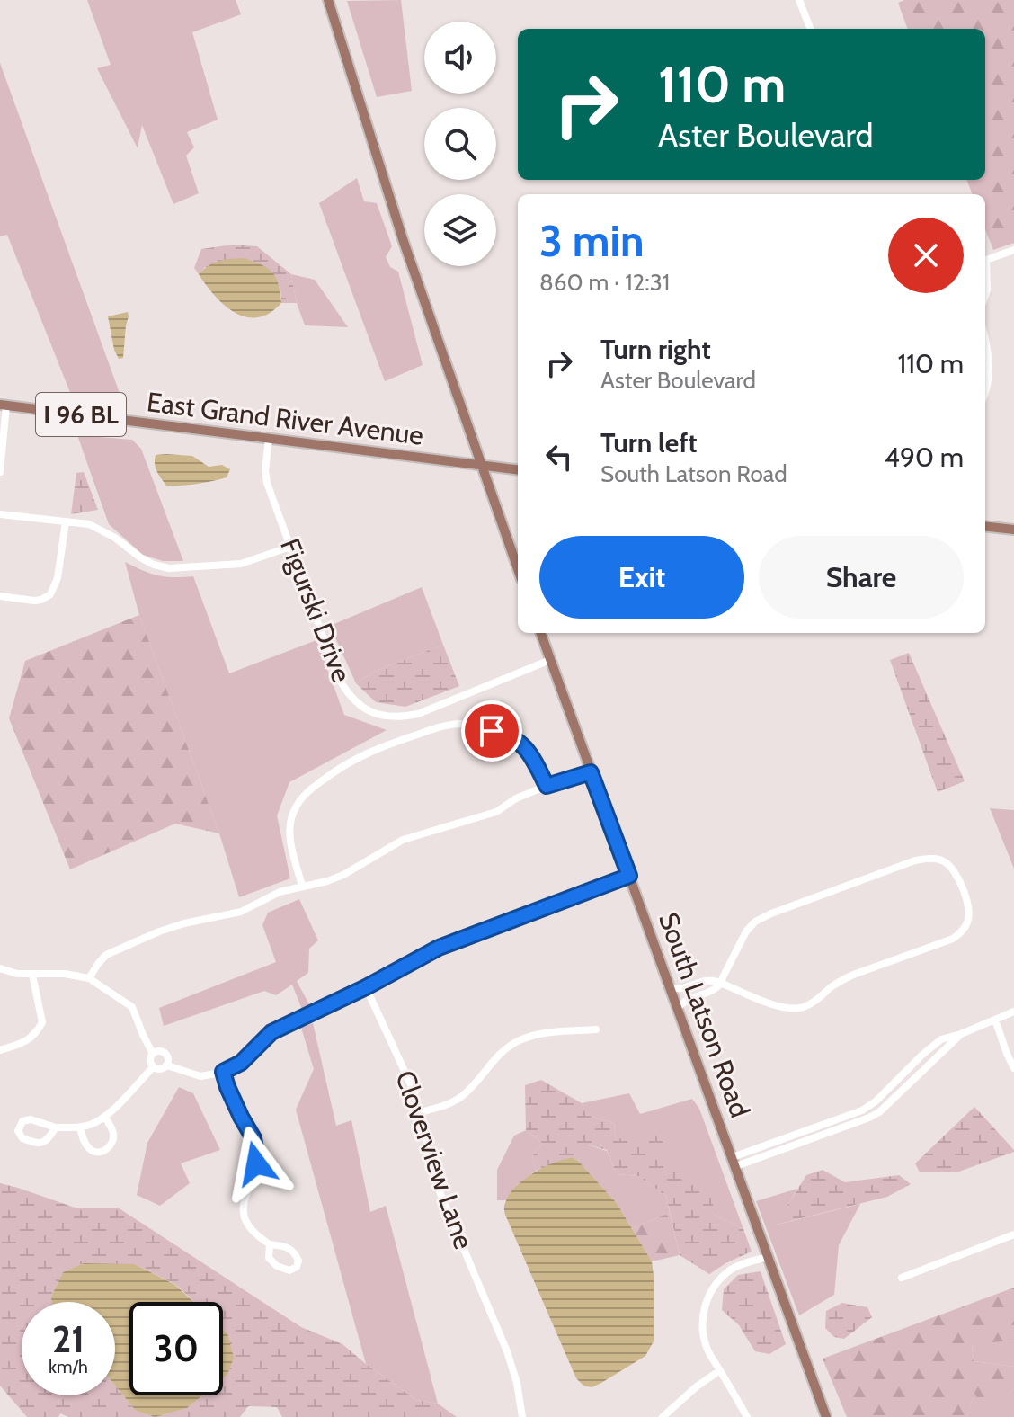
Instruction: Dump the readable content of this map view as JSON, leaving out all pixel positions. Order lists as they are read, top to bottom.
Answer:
{
  "streets": {
    "main road": ["I 96 BL", "East Grand River Avenue", "South Latson Road"],
    "street": ["Figurski Drive", "Cloverview Lane"]
  },
  "crossings": [
    ["East Grand River Avenue", "Figurski Drive"],
    ["Figurski Drive", "South Latson Road"]
  ],
  "page": {
    "turn": ["110 m", "Aster Boulevard"],
    "heading": ["3 min", "860 m · 12:31"],
    "list": [
      {
        "name": "Turn right",
        "note": "Aster Boulevard",
        "value": "110 m"
      },
      {
        "name": "Turn left",
        "note": "South Latson Road",
        "value": "490 m"
      }
    ],
    "buttons": ["Exit", "Share"],
    "speed": "21 km/h",
    "limit": "30"
  }
}
